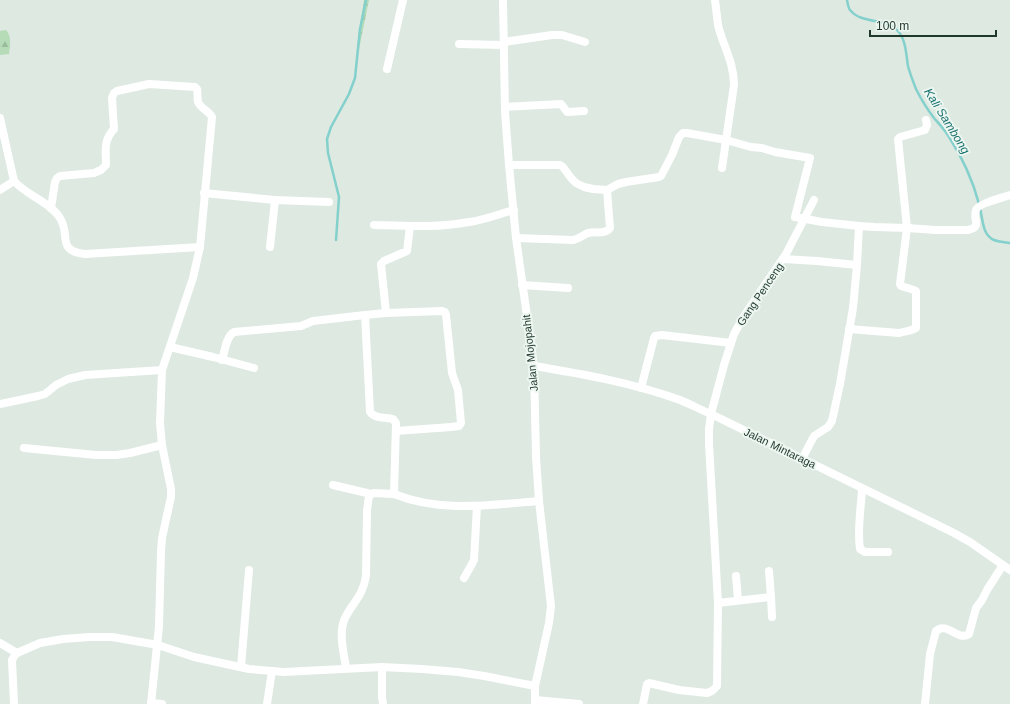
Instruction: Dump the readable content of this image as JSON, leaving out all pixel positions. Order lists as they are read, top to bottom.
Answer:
{
  "streets": {
    "street": ["Gang Penceng", "Jalan Mojopahit", "Jalan Mintaraga"]
  },
  "crossings": [
    ["Gang Penceng", "Jalan Mintaraga"],
    ["Jalan Mojopahit", "Jalan Mintaraga"]
  ],
  "water": ["Kali Sambong"],
  "scale_bar": "100 m"
}
